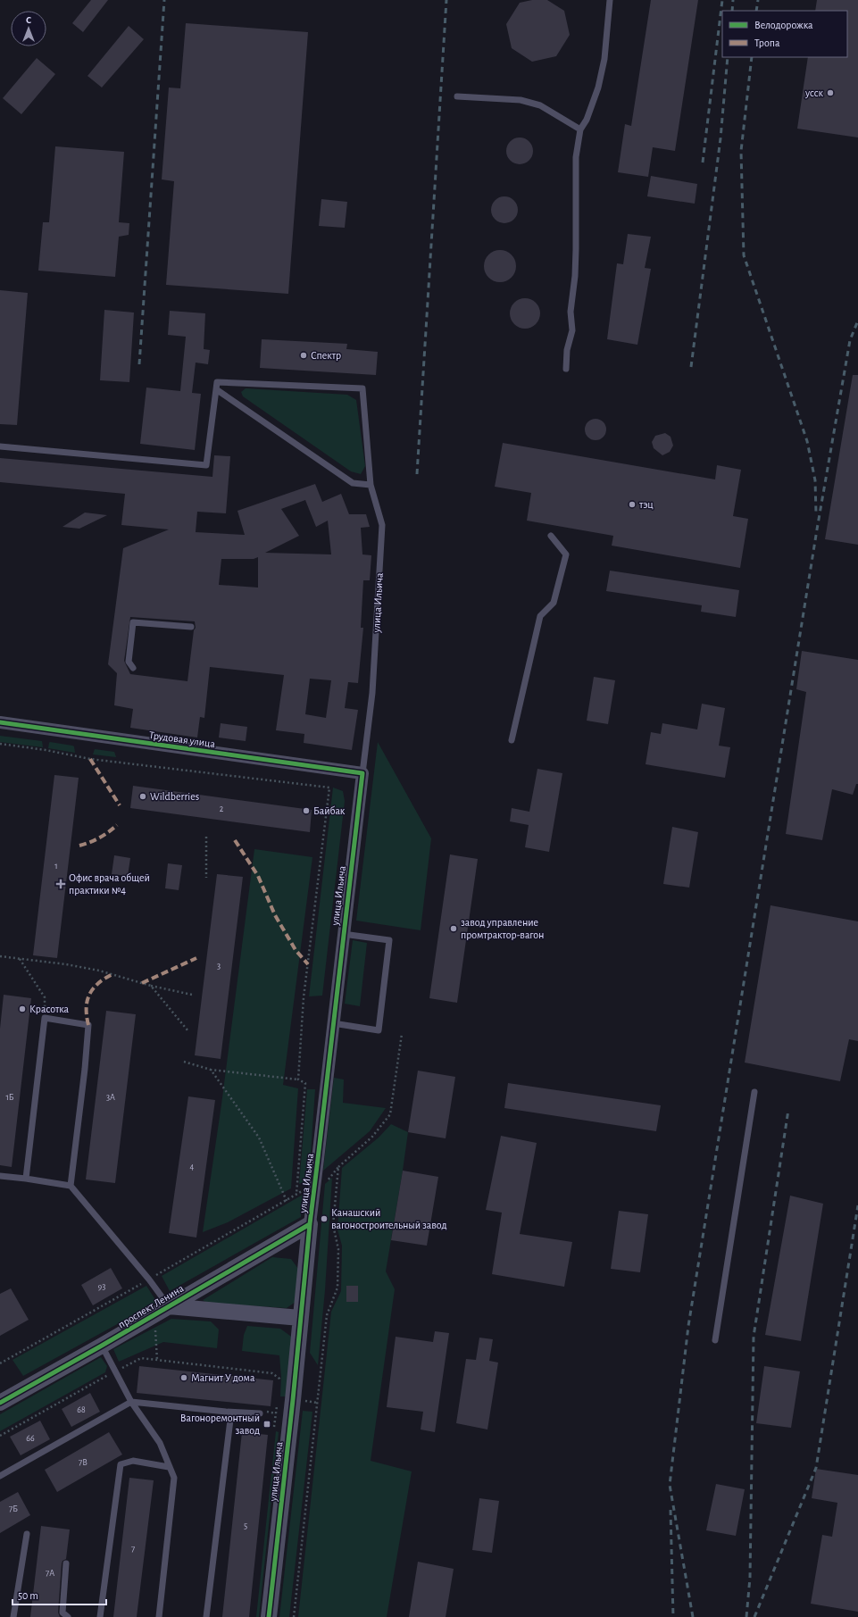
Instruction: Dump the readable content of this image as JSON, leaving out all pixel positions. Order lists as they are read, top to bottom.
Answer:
{
  "streets": {
    "street": ["улица Ильича", "Трудовая улица", "проспект Ленина"]
  },
  "crossings": [
    ["улица Ильича", "Трудовая улица"],
    ["улица Ильича", "проспект Ленина"]
  ],
  "places": {
    "other": [
      "усск",
      "Спектр",
      "тэц",
      "Wildberries",
      "Байбак",
      "завод управление промтрактор-вагон",
      "Красотка",
      "Канашский вагоностроительный завод",
      "Магнит У дома"
    ],
    "health": ["Офис врача общей практики №4"],
    "transit": ["Вагоноремонтный завод"]
  },
  "house_numbers": [
    "2",
    "1",
    "3",
    "1Б",
    "3А",
    "4",
    "93",
    "68",
    "66",
    "7В",
    "7Б",
    "5",
    "7",
    "7А"
  ],
  "legend": ["Велодорожка", "Тропа"],
  "scale_bar": "50 m",
  "north": "top"
}
